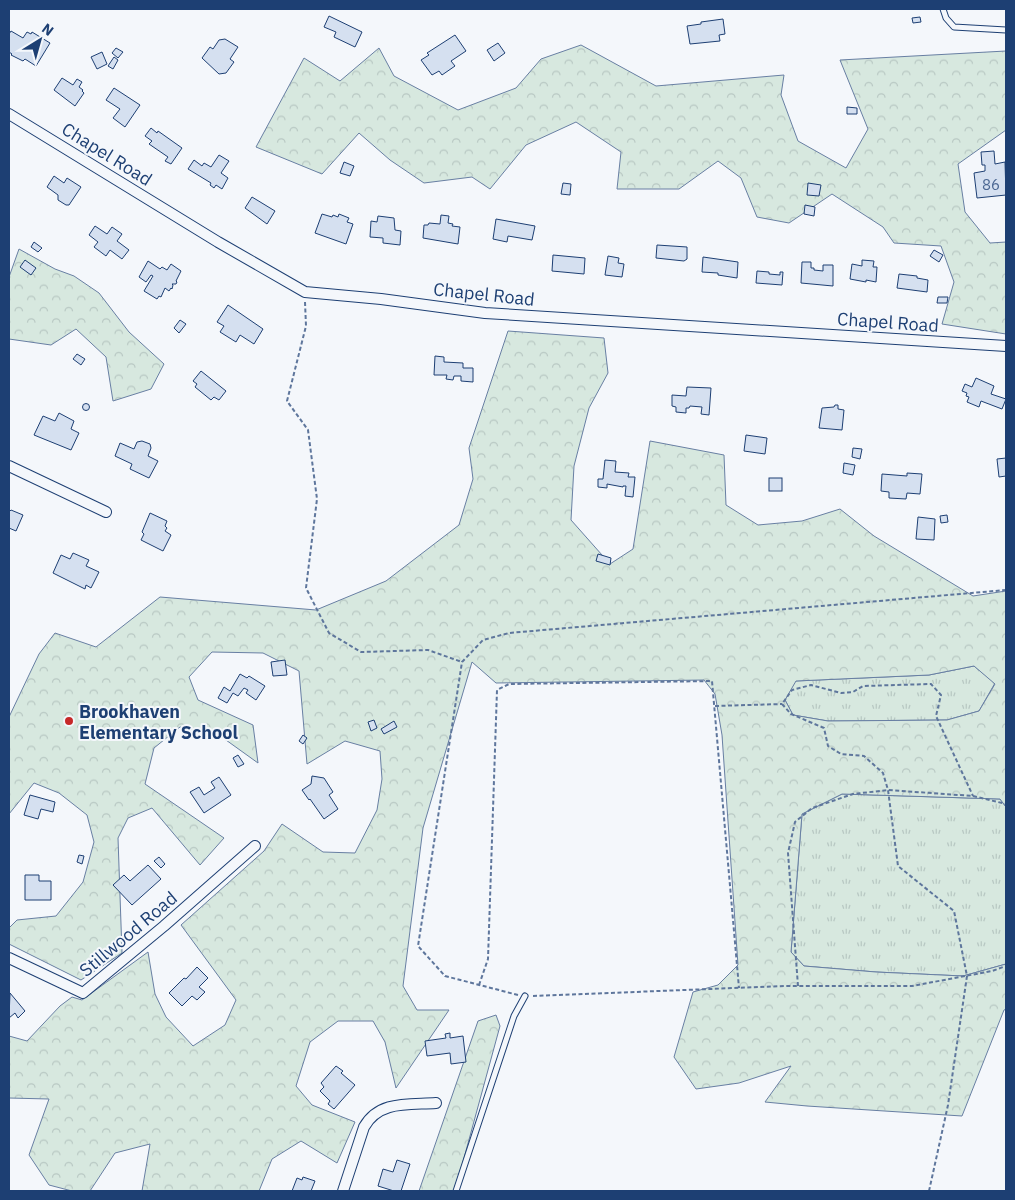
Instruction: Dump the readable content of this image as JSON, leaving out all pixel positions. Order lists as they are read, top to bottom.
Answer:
{
  "streets": {
    "street": ["Chapel Road", "Stillwood Road"]
  },
  "places": ["Brookhaven Elementary School"],
  "house_numbers": ["86"],
  "north": "top right"
}
